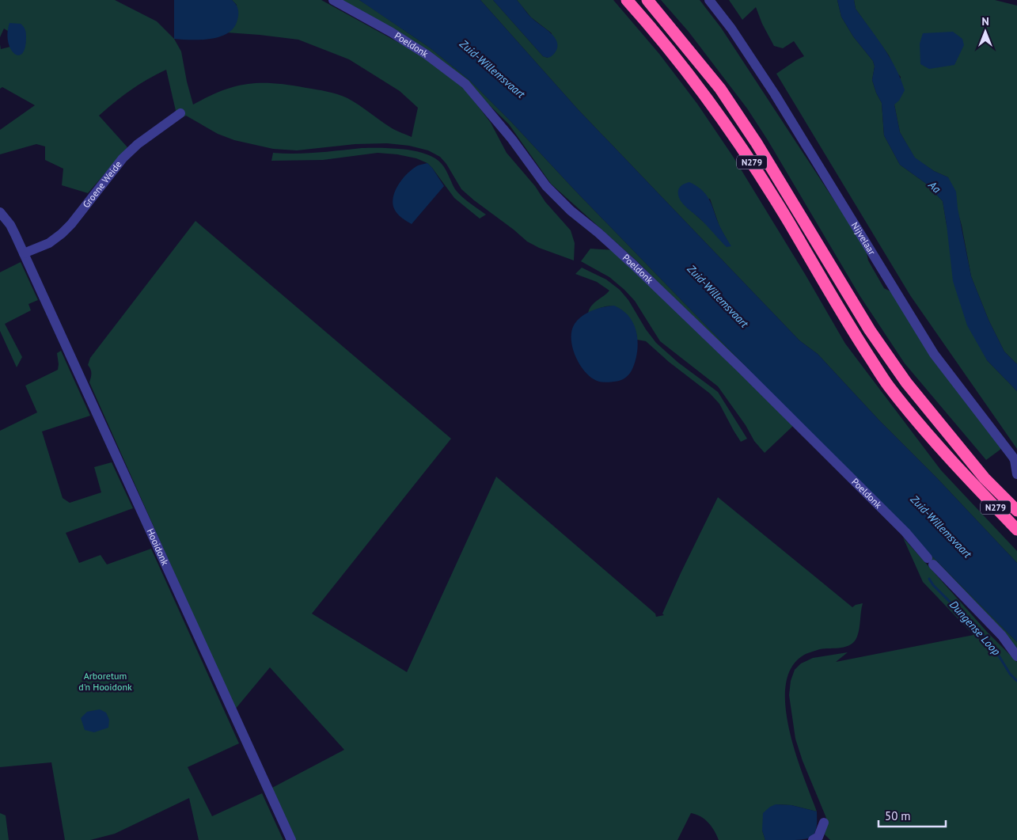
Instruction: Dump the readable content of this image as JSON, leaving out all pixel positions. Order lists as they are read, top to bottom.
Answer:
{
  "streets": {
    "highway": ["N279"],
    "street": [
      "Poeldonk",
      "Groene Weide",
      "Nijvelaar",
      "Hooidonk"
    ]
  },
  "crossings": [
    ["Groene Weide", "Hooidonk"]
  ],
  "water": ["Zuid-Willemsvaart", "Aa", "Dungense Loop"],
  "parks": ["Arboretum d'n Hooidonk"],
  "scale_bar": "50 m",
  "north": "top"
}
